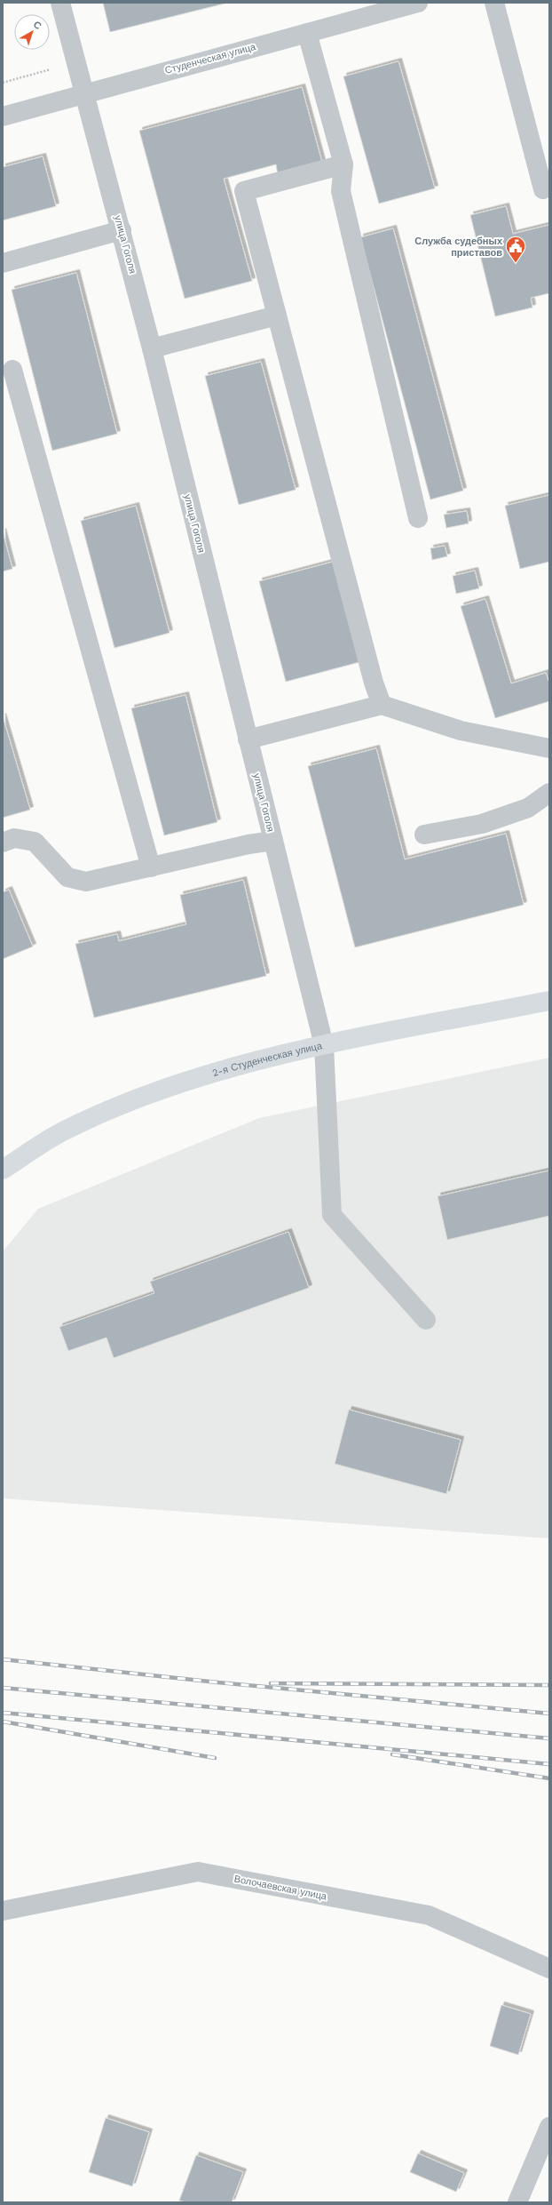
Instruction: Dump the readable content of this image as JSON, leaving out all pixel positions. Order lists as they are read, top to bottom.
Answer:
{
  "streets": {
    "main road": ["2-я Студенческая улица"],
    "street": ["Студенческая улица", "улица Гоголя", "Волочаевская улица"]
  },
  "crossings": [
    ["Студенческая улица", "улица Гоголя"],
    ["улица Гоголя", "2-я Студенческая улица"]
  ],
  "places": {
    "public building": ["Служба судебных приставов"]
  },
  "north": "top right"
}
